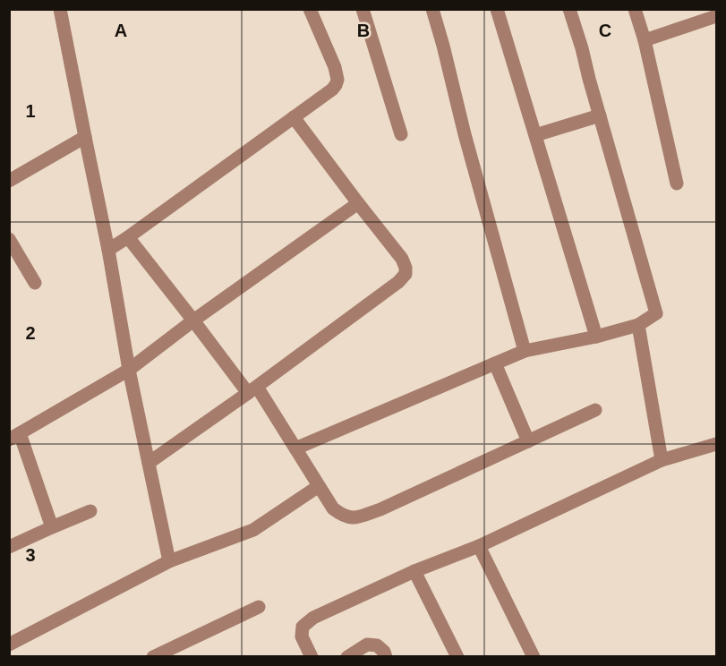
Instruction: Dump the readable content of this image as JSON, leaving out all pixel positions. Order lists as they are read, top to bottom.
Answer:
{
  "grid": {
    "columns": ["A", "B", "C"],
    "rows": ["1", "2", "3"]
  }
}
